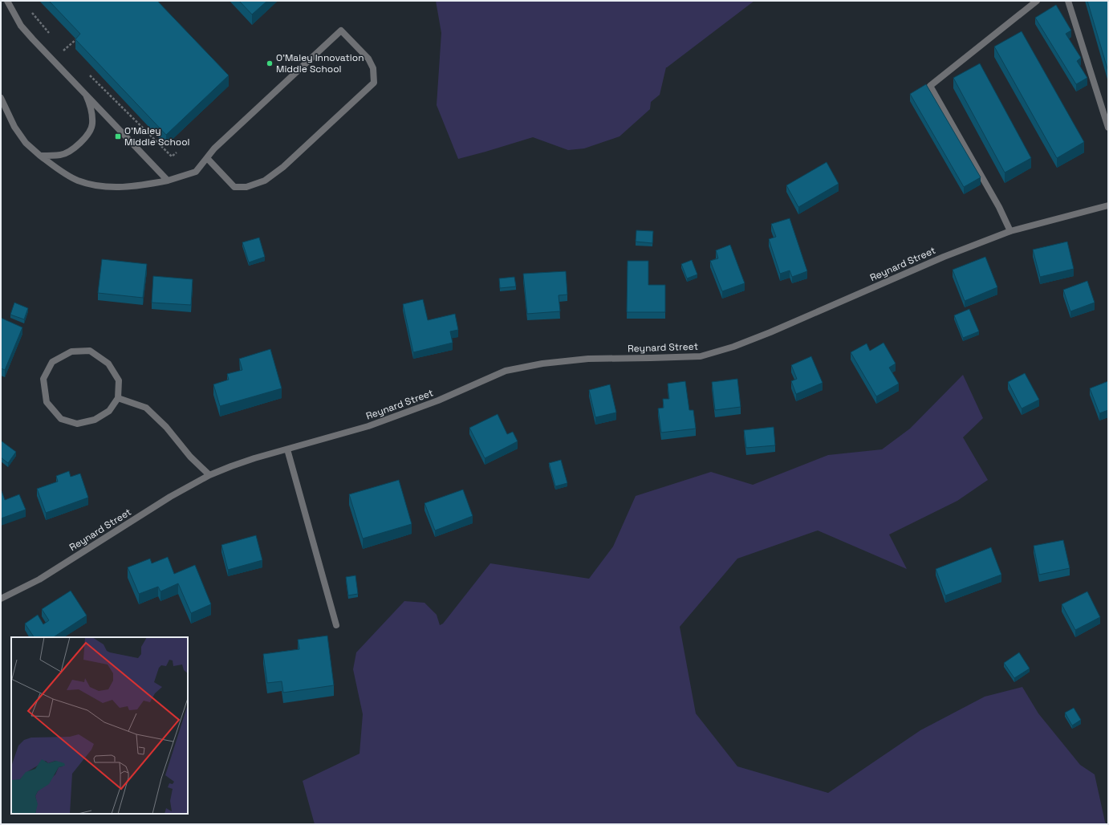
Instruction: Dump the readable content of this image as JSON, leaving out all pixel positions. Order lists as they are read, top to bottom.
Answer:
{
  "streets": {
    "street": ["Reynard Street"]
  },
  "places": {
    "other": ["O'Maley Innovation Middle School"],
    "transit": ["O'Maley Middle School"]
  }
}
